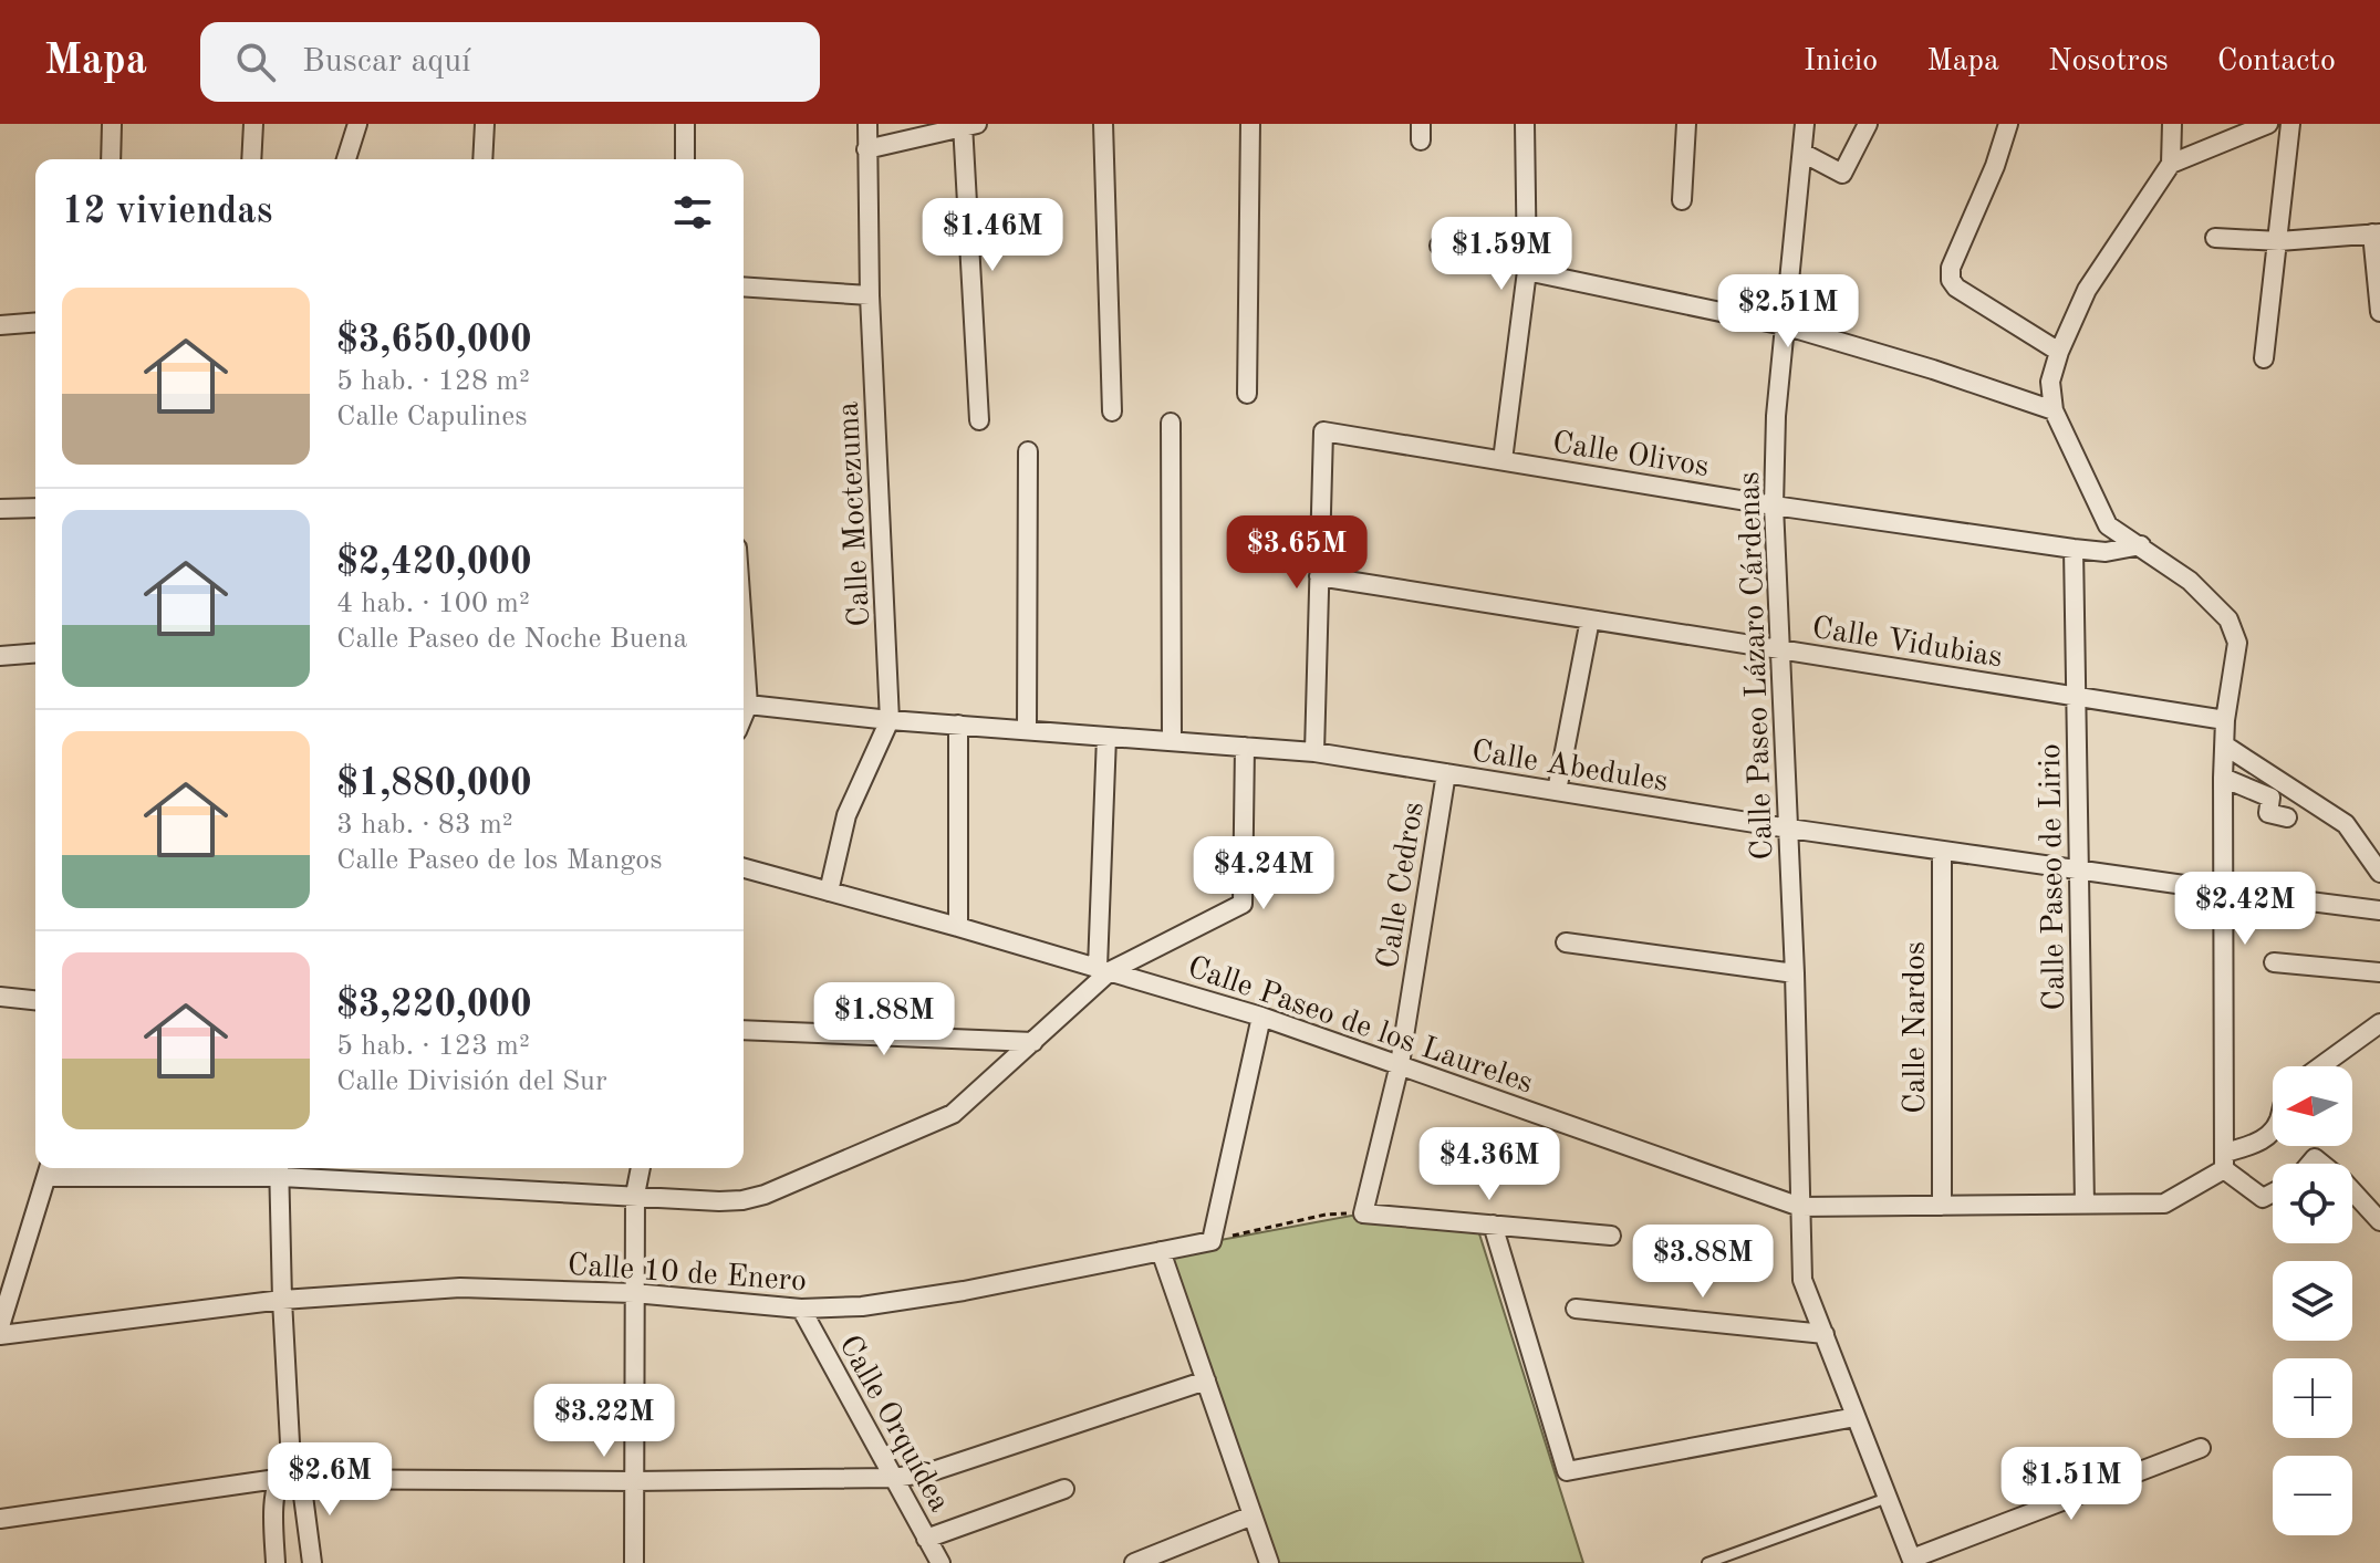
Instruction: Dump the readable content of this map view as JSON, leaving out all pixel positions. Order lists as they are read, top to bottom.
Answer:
{
  "streets": {
    "street": [
      "Calle Olivos",
      "Calle Moctezuma",
      "Calle Vidubias",
      "Calle Paseo Lázaro Cárdenas",
      "Calle Abedules",
      "Calle Paseo de Lirio",
      "Calle Cedros",
      "Calle Paseo de los Laureles",
      "Calle Nardos",
      "Calle 10 de Enero",
      "Calle Orquídea"
    ]
  },
  "crossings": [
    ["Calle Olivos", "Calle Vidubias"],
    ["Calle Olivos", "Calle Paseo Lázaro Cárdenas"],
    ["Calle Olivos", "Calle Paseo de Lirio"],
    ["Calle Moctezuma", "Calle Abedules"],
    ["Calle Moctezuma", "Calle Paseo de los Laureles"],
    ["Calle Vidubias", "Calle Paseo Lázaro Cárdenas"],
    ["Calle Vidubias", "Calle Paseo de Lirio"],
    ["Calle Paseo Lázaro Cárdenas", "Calle Abedules"],
    ["Calle Paseo Lázaro Cárdenas", "Calle Paseo de los Laureles"],
    ["Calle Abedules", "Calle Paseo de Lirio"],
    ["Calle Abedules", "Calle Cedros"],
    ["Calle Abedules", "Calle Nardos"],
    ["Calle Paseo de Lirio", "Calle Paseo de los Laureles"],
    ["Calle Cedros", "Calle Paseo de los Laureles"],
    ["Calle Paseo de los Laureles", "Calle Nardos"],
    ["Calle 10 de Enero", "Calle Orquídea"]
  ],
  "north": "left",
  "page": {
    "header": "Mapa",
    "search": "Buscar aquí",
    "nav": [
      "Inicio",
      "Mapa",
      "Nosotros",
      "Contacto"
    ],
    "heading": "12 viviendas",
    "price": [
      "$1.46M",
      "$1.59M",
      "$2.51M",
      "$3.65M",
      "$4.24M",
      "$2.42M",
      "$1.88M",
      "$4.36M",
      "$3.88M",
      "$3.22M",
      "$2.6M",
      "$1.51M"
    ],
    "list": [
      {
        "name": "$3,650,000",
        "note": "5 hab. · 128 m² · Calle Capulines"
      },
      {
        "name": "$2,420,000",
        "note": "4 hab. · 100 m² · Calle Paseo de Noche Buena"
      },
      {
        "name": "$1,880,000",
        "note": "3 hab. · 83 m² · Calle Paseo de los Mangos"
      },
      {
        "name": "$3,220,000",
        "note": "5 hab. · 123 m² · Calle División del Sur"
      }
    ],
    "map_buttons": ["+", "−"]
  }
}
